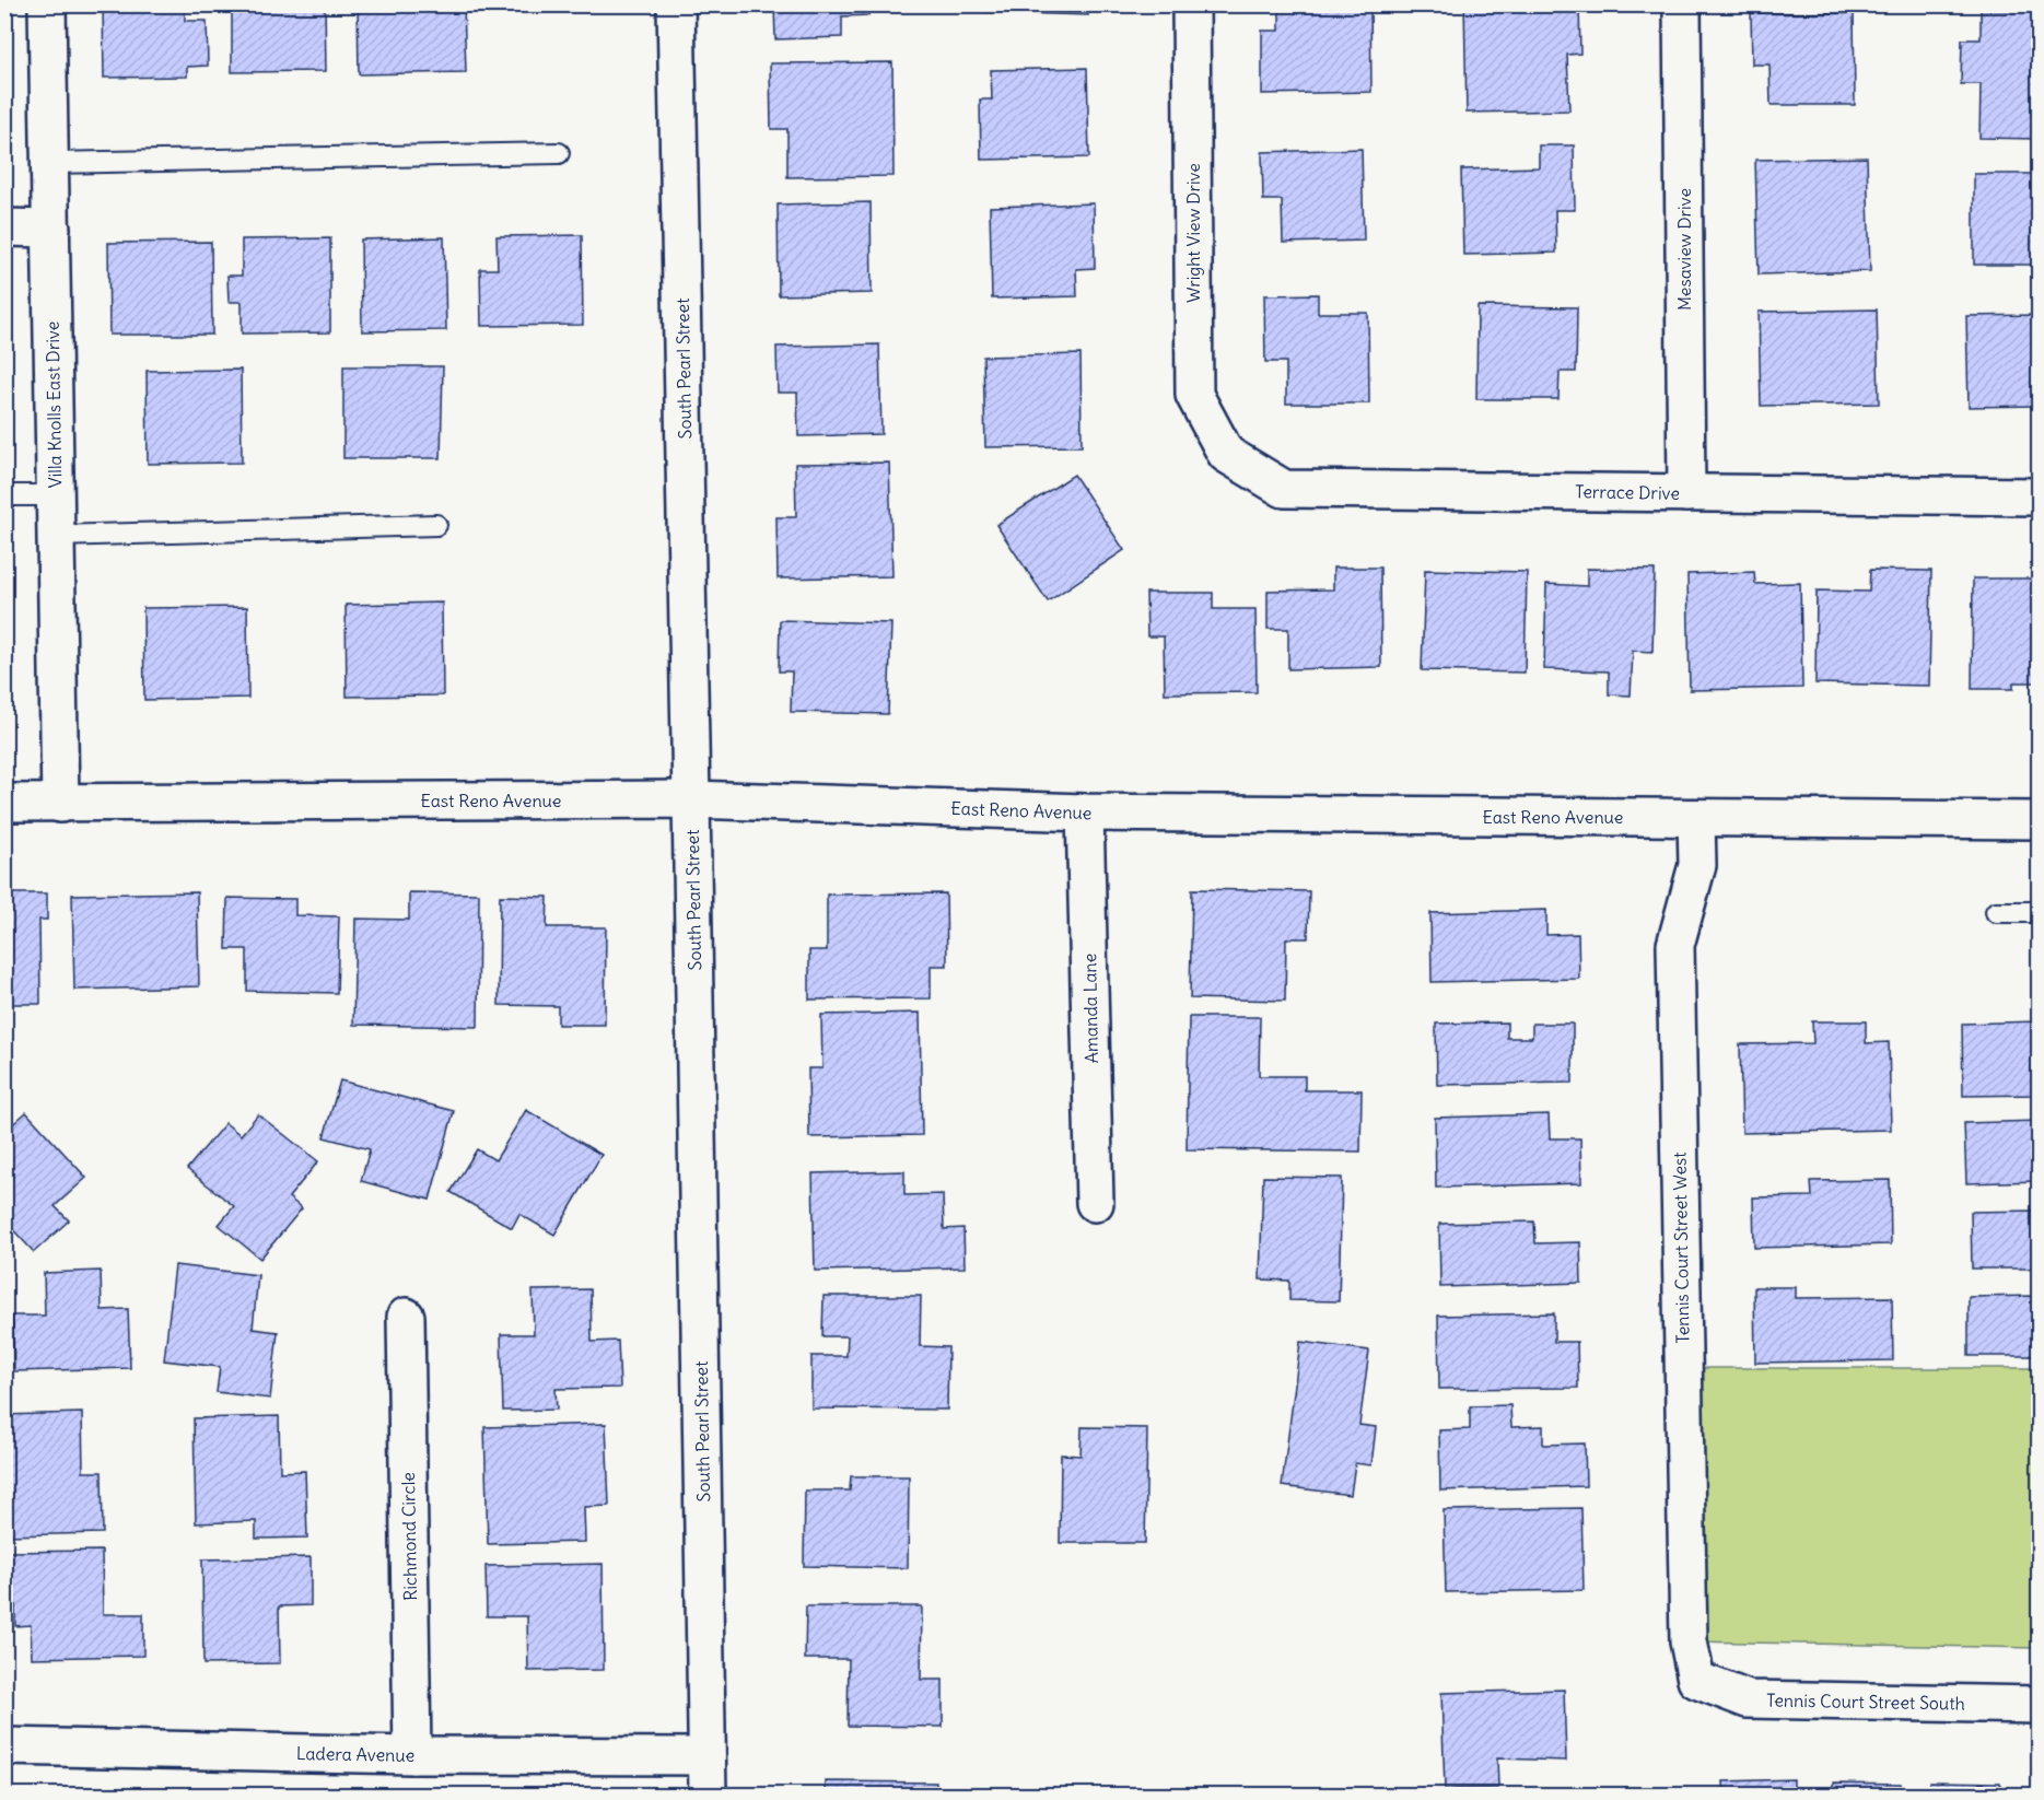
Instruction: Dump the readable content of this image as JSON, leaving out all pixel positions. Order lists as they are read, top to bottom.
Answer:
{
  "streets": {
    "street": [
      "Wright View Drive",
      "Mesaview Drive",
      "South Pearl Street",
      "Villa Knolls East Drive",
      "Terrace Drive",
      "East Reno Avenue",
      "Amanda Lane",
      "Tennis Court Street West",
      "Richmond Circle",
      "Tennis Court Street South",
      "Ladera Avenue"
    ]
  },
  "crossings": [
    ["Wright View Drive", "Terrace Drive"],
    ["Mesaview Drive", "Terrace Drive"],
    ["South Pearl Street", "East Reno Avenue"],
    ["South Pearl Street", "Ladera Avenue"],
    ["Villa Knolls East Drive", "East Reno Avenue"],
    ["East Reno Avenue", "Amanda Lane"],
    ["East Reno Avenue", "Tennis Court Street West"],
    ["Tennis Court Street West", "Tennis Court Street South"],
    ["Richmond Circle", "Ladera Avenue"]
  ]
}
